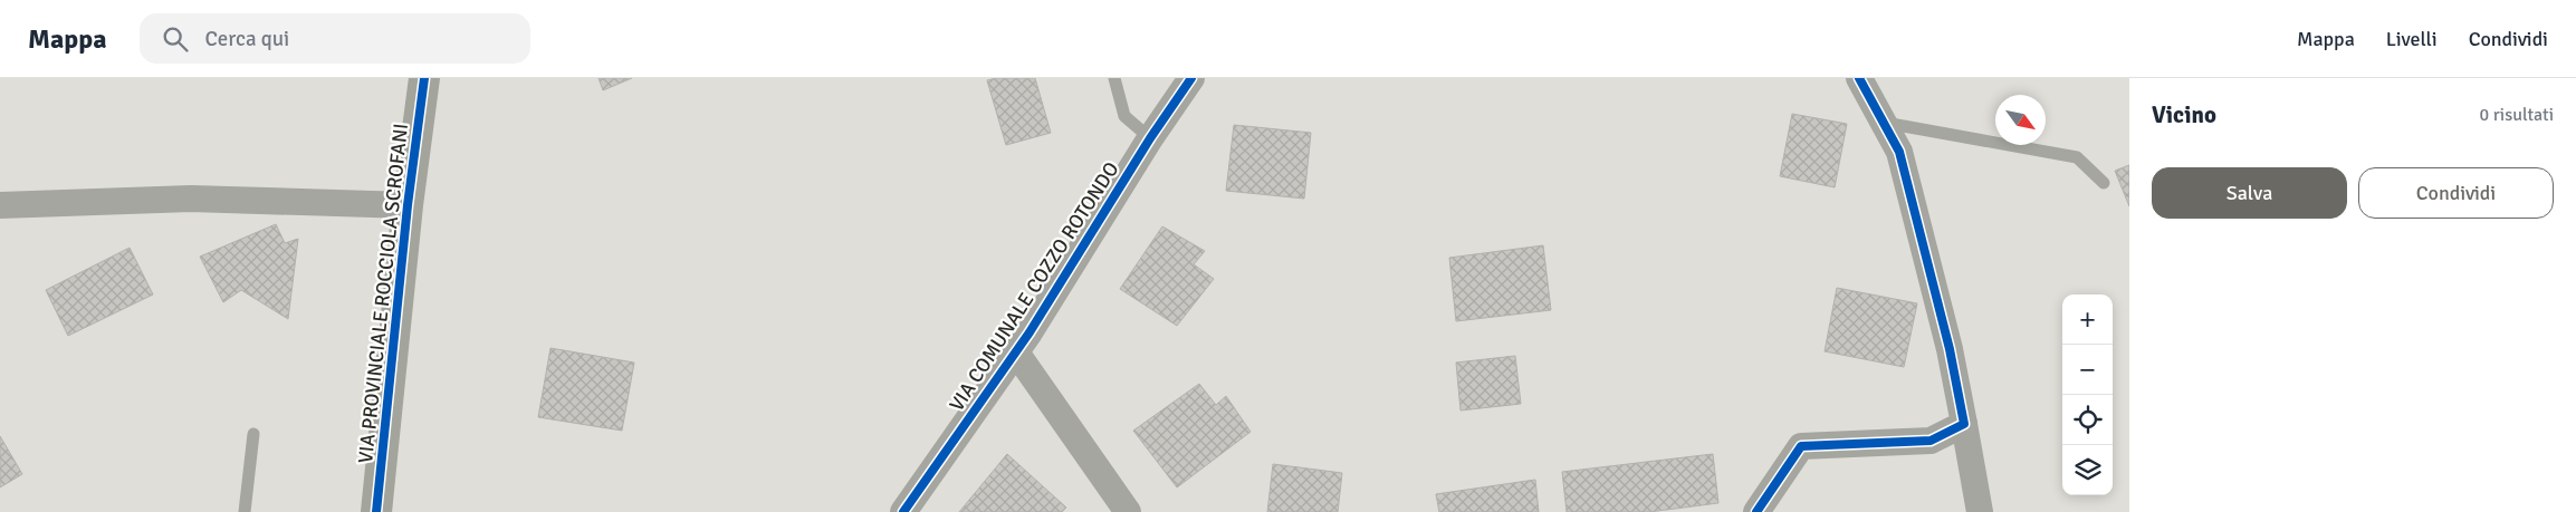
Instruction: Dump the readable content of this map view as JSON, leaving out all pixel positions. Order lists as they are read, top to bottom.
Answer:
{
  "streets": {
    "street": ["VIA COMUNALE COZZO ROTONDO", "VIA PROVINCIALE ROCCIOLA SCROFANI"]
  },
  "north": "bottom right",
  "page": {
    "header": "Mappa",
    "search": "Cerca qui",
    "nav": ["Mappa", "Livelli", "Condividi"],
    "heading": ["Vicino", "0 risultati"],
    "buttons": ["Salva", "Condividi"],
    "map_buttons": ["+", "−"]
  }
}
